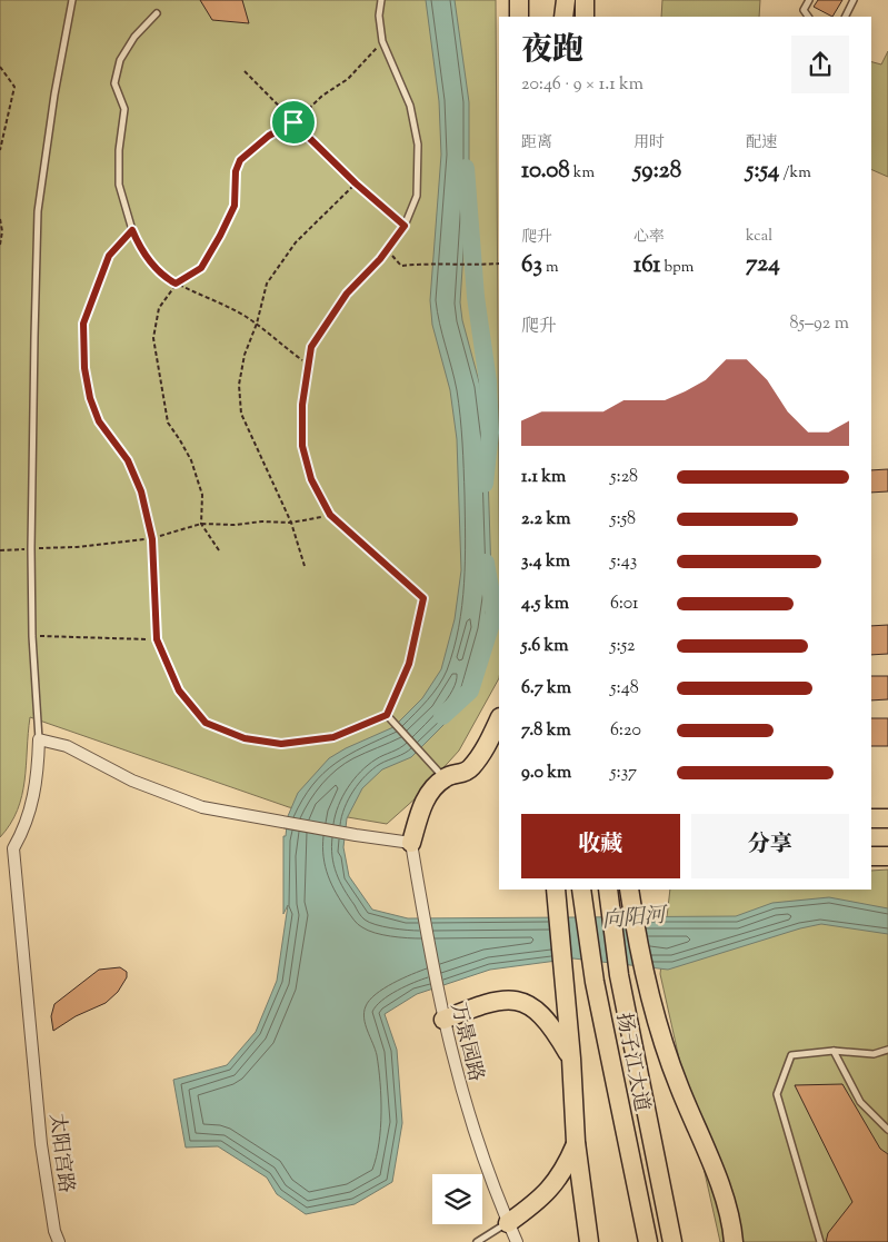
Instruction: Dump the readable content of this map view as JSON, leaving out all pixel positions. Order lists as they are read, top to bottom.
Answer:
{
  "streets": {
    "main road": ["扬子江大道"],
    "street": ["万景园路", "太阳宫路"]
  },
  "water": ["向阳河"],
  "page": {
    "heading": ["夜跑", "20:46 · 9 × 1.1 km"],
    "stats": [
      ["距离", "10.08 km"],
      ["用时", "59:28"],
      ["配速", "5:54 /km"],
      ["爬升", "63 m"],
      ["心率", "161 bpm"],
      ["kcal", "724"]
    ],
    "chart": ["爬升", "85–92 m"],
    "list": [
      {
        "name": "1.1 km",
        "note": "5:28"
      },
      {
        "name": "2.2 km",
        "note": "5:58"
      },
      {
        "name": "3.4 km",
        "note": "5:43"
      },
      {
        "name": "4.5 km",
        "note": "6:01"
      },
      {
        "name": "5.6 km",
        "note": "5:52"
      },
      {
        "name": "6.7 km",
        "note": "5:48"
      },
      {
        "name": "7.8 km",
        "note": "6:20"
      },
      {
        "name": "9.0 km",
        "note": "5:37"
      }
    ],
    "buttons": ["收藏", "分享"]
  }
}
